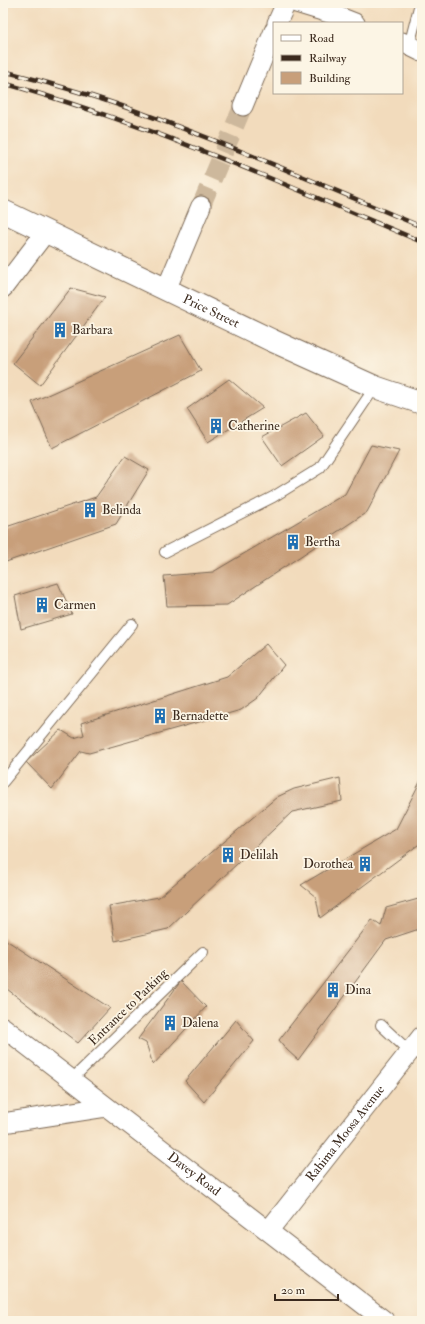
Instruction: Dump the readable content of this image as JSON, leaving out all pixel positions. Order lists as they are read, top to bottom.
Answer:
{
  "streets": {
    "street": ["Price Street", "Rahima Moosa Avenue", "Davey Road"],
    "lane": ["Entrance to Parking"]
  },
  "crossings": [
    ["Entrance to Parking", "Davey Road"],
    ["Rahima Moosa Avenue", "Davey Road"]
  ],
  "places": {
    "building": [
      "Barbara",
      "Catherine",
      "Belinda",
      "Bertha",
      "Carmen",
      "Bernadette",
      "Delilah",
      "Dorothea",
      "Dina",
      "Dalena"
    ]
  },
  "legend": ["Road", "Railway", "Building"],
  "scale_bar": "20 m"
}
